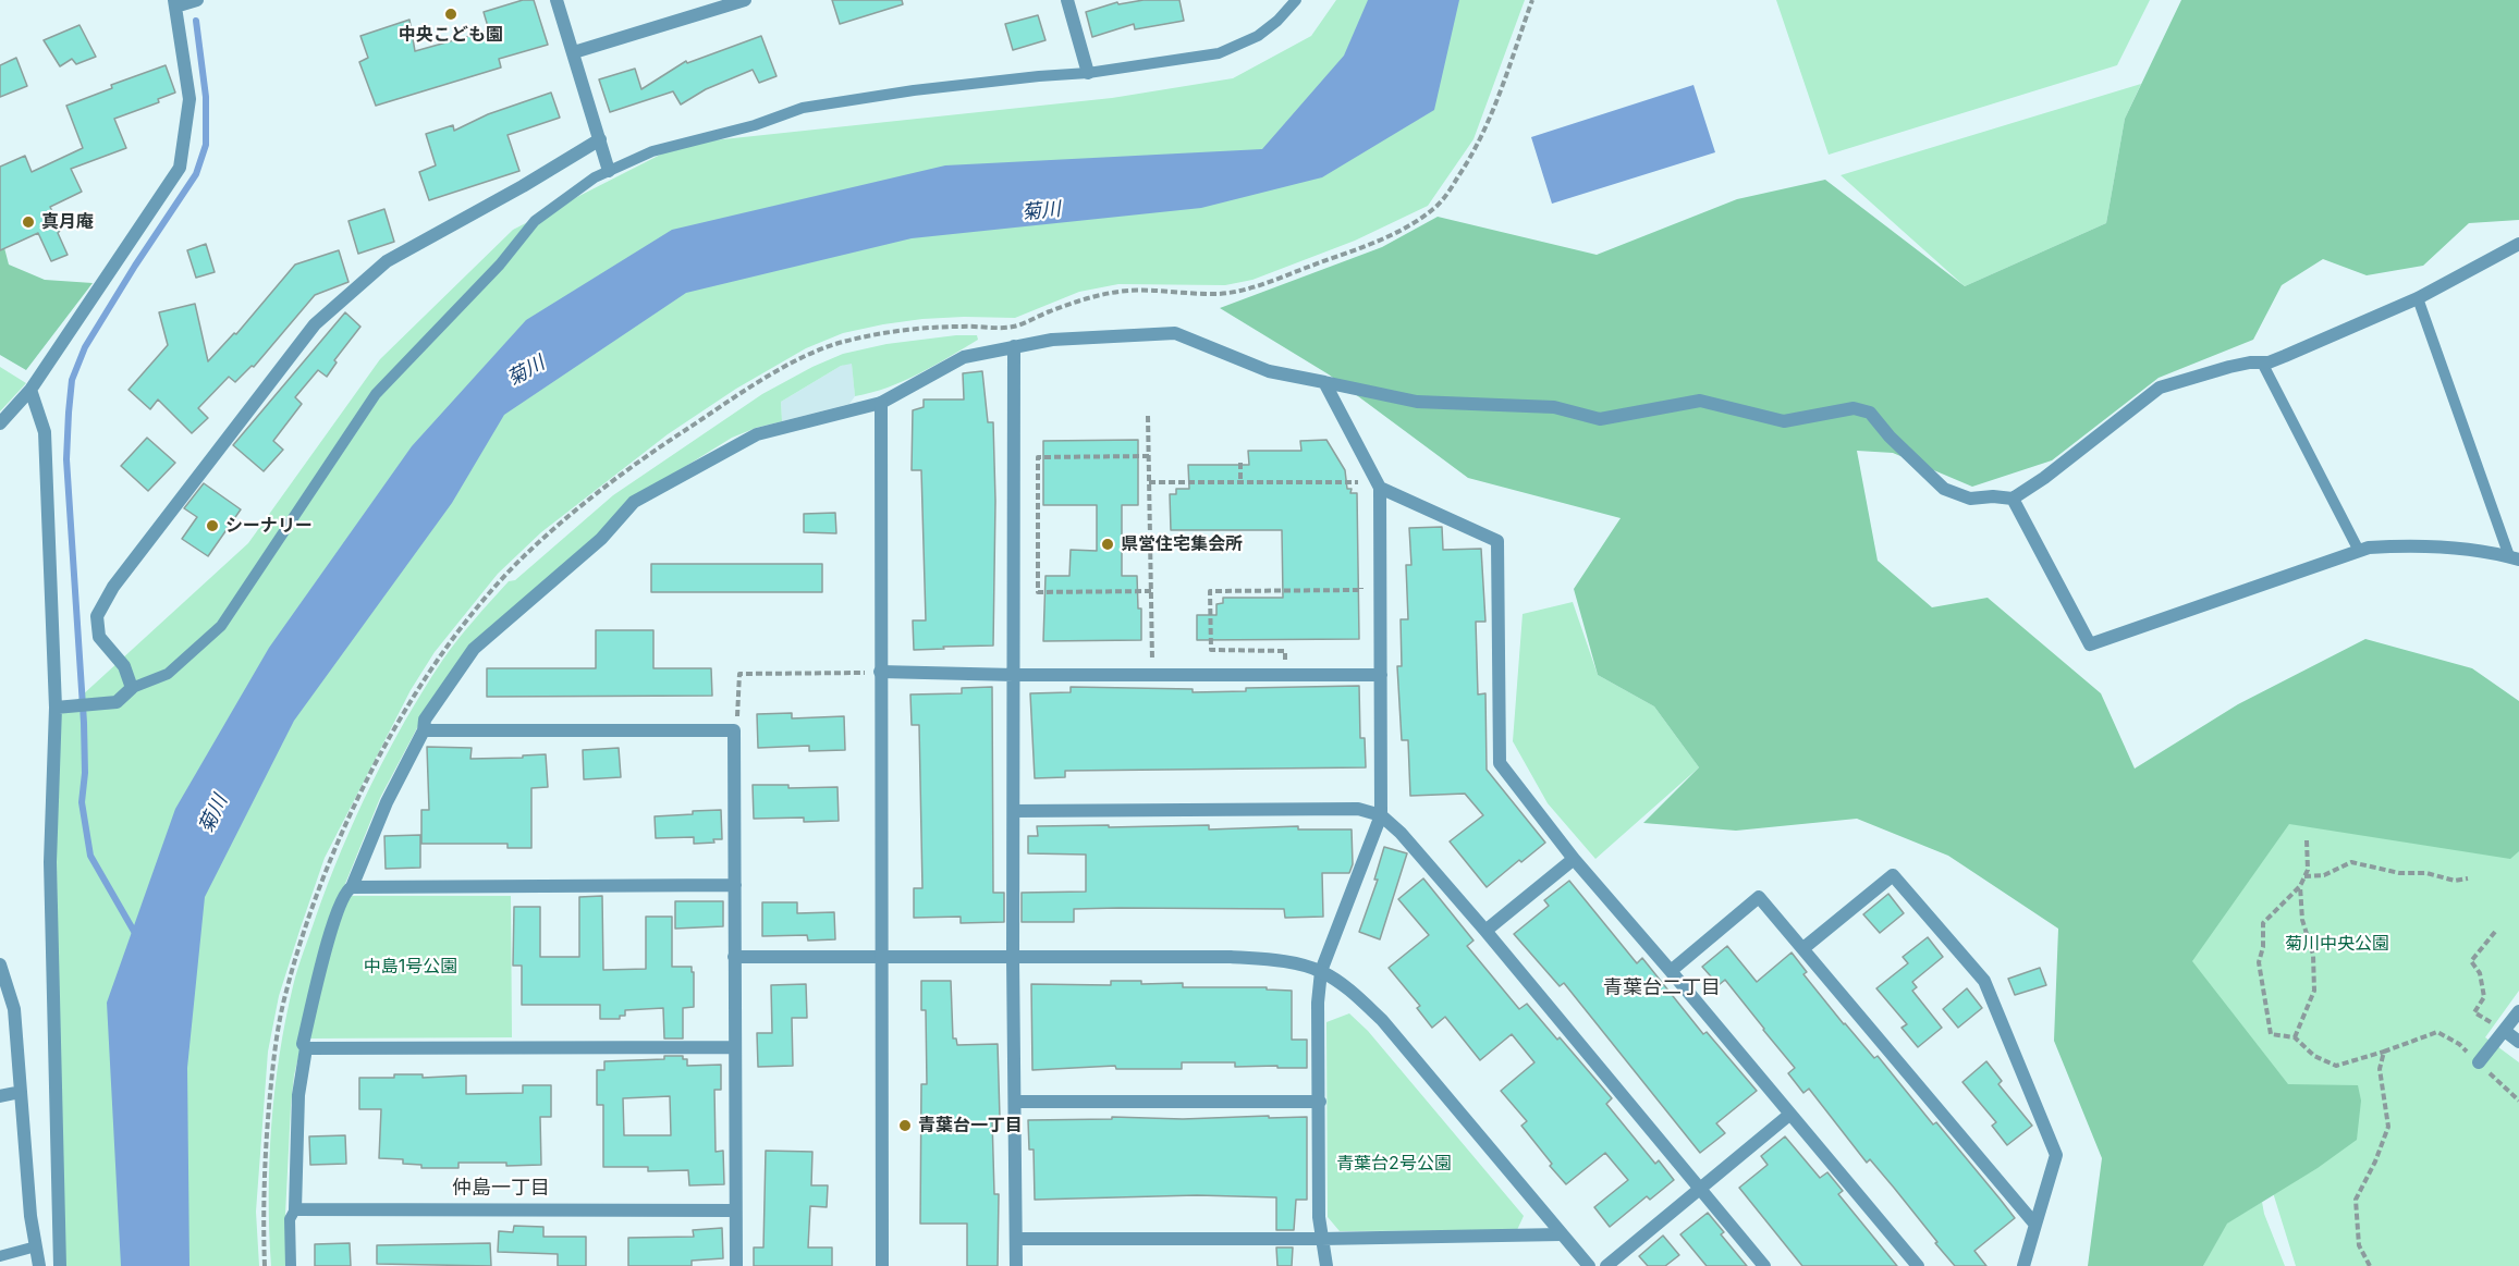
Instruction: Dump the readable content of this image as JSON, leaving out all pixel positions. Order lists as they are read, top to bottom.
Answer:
{
  "districts": ["青葉台二丁目", "仲島一丁目"],
  "water": ["菊川"],
  "parks": ["菊川中央公園", "中島1号公園", "青葉台2号公園"],
  "places": [
    "中央こども園",
    "真月庵",
    "シーナリー",
    "県営住宅集会所",
    "青葉台一丁目"
  ]
}
